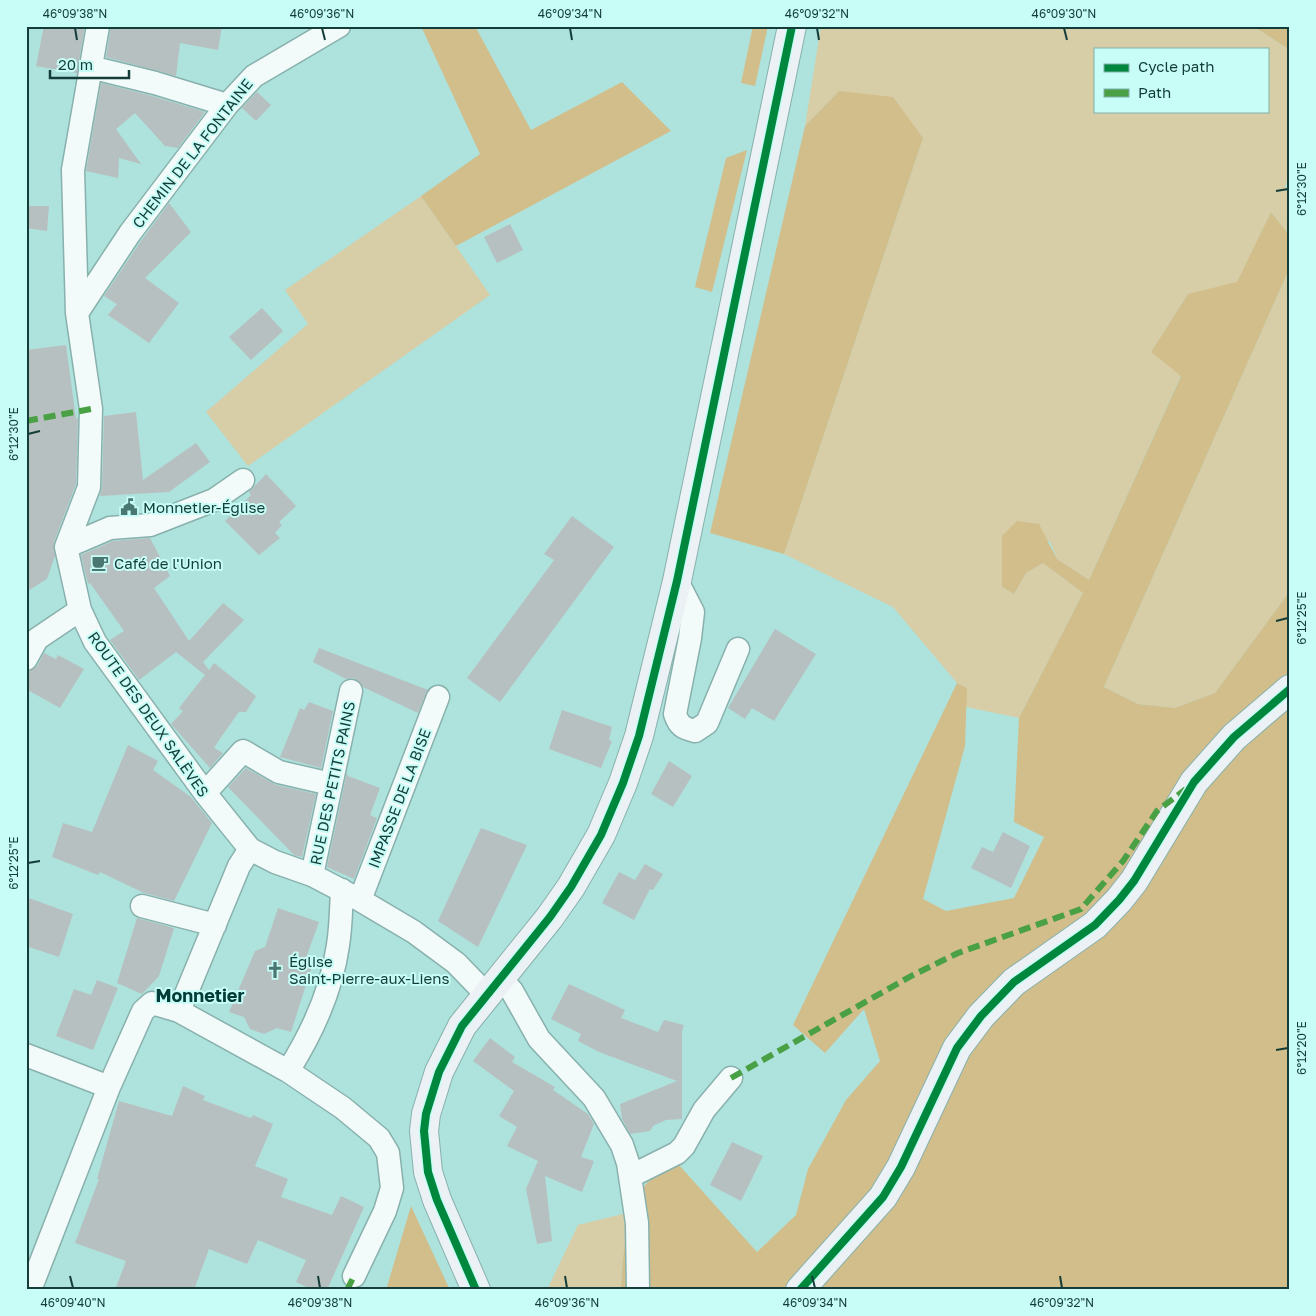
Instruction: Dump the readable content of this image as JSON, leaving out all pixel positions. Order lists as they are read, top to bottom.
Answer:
{
  "streets": {
    "street": [
      "CHEMIN DE LA FONTAINE",
      "ROUTE DES DEUX SALÈVES",
      "RUE DES PETITS PAINS",
      "IMPASSE DE LA BISE"
    ]
  },
  "crossings": [
    ["ROUTE DES DEUX SALÈVES", "RUE DES PETITS PAINS"],
    ["ROUTE DES DEUX SALÈVES", "IMPASSE DE LA BISE"]
  ],
  "districts": ["Monnetier"],
  "places": {
    "public building": ["Monnetier-Église"],
    "cafe": ["Café de l'Union"],
    "church": ["Église Saint-Pierre-aux-Liens"]
  },
  "legend": ["Cycle path", "Path"],
  "scale_bar": "20 m",
  "coordinates": [
    "46°09'38\"N",
    "46°09'36\"N",
    "46°09'34\"N",
    "46°09'32\"N",
    "46°09'30\"N",
    "6°12'30\"E",
    "6°12'25\"E",
    "6°12'20\"E",
    "46°09'40\"N"
  ]
}
